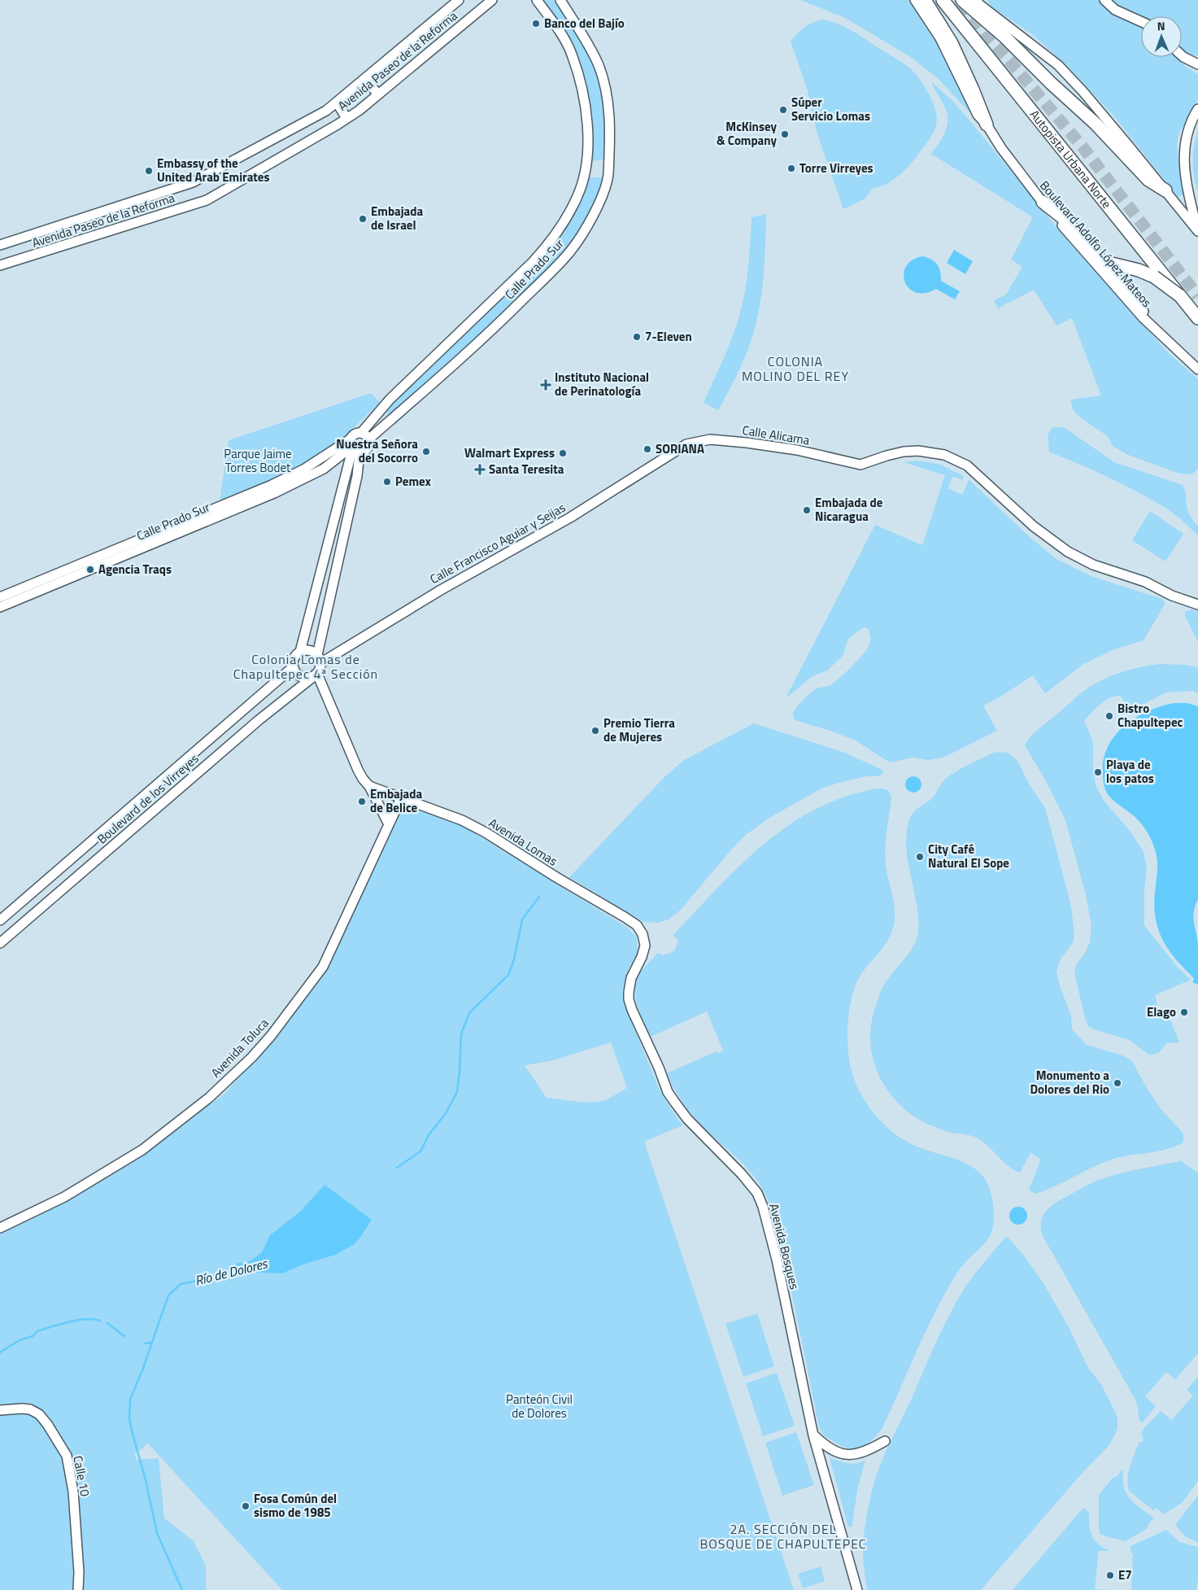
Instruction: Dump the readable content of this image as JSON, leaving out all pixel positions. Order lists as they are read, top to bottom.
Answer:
{
  "streets": {
    "highway": ["Autopista Urbana Norte"],
    "street": [
      "Avenida Paseo de la Reforma",
      "Boulevard Adolfo López Mateos",
      "Calle Prado Sur",
      "Calle Alicama",
      "Calle Francisco Aguiar y Seijas",
      "Boulevard de los Virreyes",
      "Avenida Lomas",
      "Avenida Toluca",
      "Avenida Bosques",
      "Calle 10"
    ]
  },
  "crossings": [
    ["Calle Alicama", "Calle Francisco Aguiar y Seijas"],
    ["Calle Francisco Aguiar y Seijas", "Boulevard de los Virreyes"],
    ["Avenida Lomas", "Avenida Toluca"],
    ["Avenida Lomas", "Avenida Bosques"]
  ],
  "districts": ["COLONIA MOLINO DEL REY", "Colonia Lomas de Chapultepec 4ª Sección", "2A. SECCIÓN DEL BOSQUE DE CHAPULTEPEC"],
  "water": ["Río de Dolores"],
  "parks": ["Parque Jaime Torres Bodet", "Panteón Civil de Dolores"],
  "places": {
    "other": [
      "Banco del Bajío",
      "Súper Servicio Lomas",
      "McKinsey & Company",
      "Torre Virreyes",
      "Embassy of the United Arab Emirates",
      "Embajada de Israel",
      "7-Eleven",
      "SORIANA",
      "Nuestra Señora del Socorro",
      "Walmart Express",
      "Pemex",
      "Embajada de Nicaragua",
      "Agencia Traqs",
      "Bistro Chapultepec",
      "Premio Tierra de Mujeres",
      "Playa de los patos",
      "Embajada de Belice",
      "City Café Natural El Sope",
      "Elago",
      "Monumento a Dolores del Rio",
      "Fosa Común del sismo de 1985",
      "E7"
    ],
    "health": ["Instituto Nacional de Perinatología", "Santa Teresita"]
  },
  "north": "top"
}
